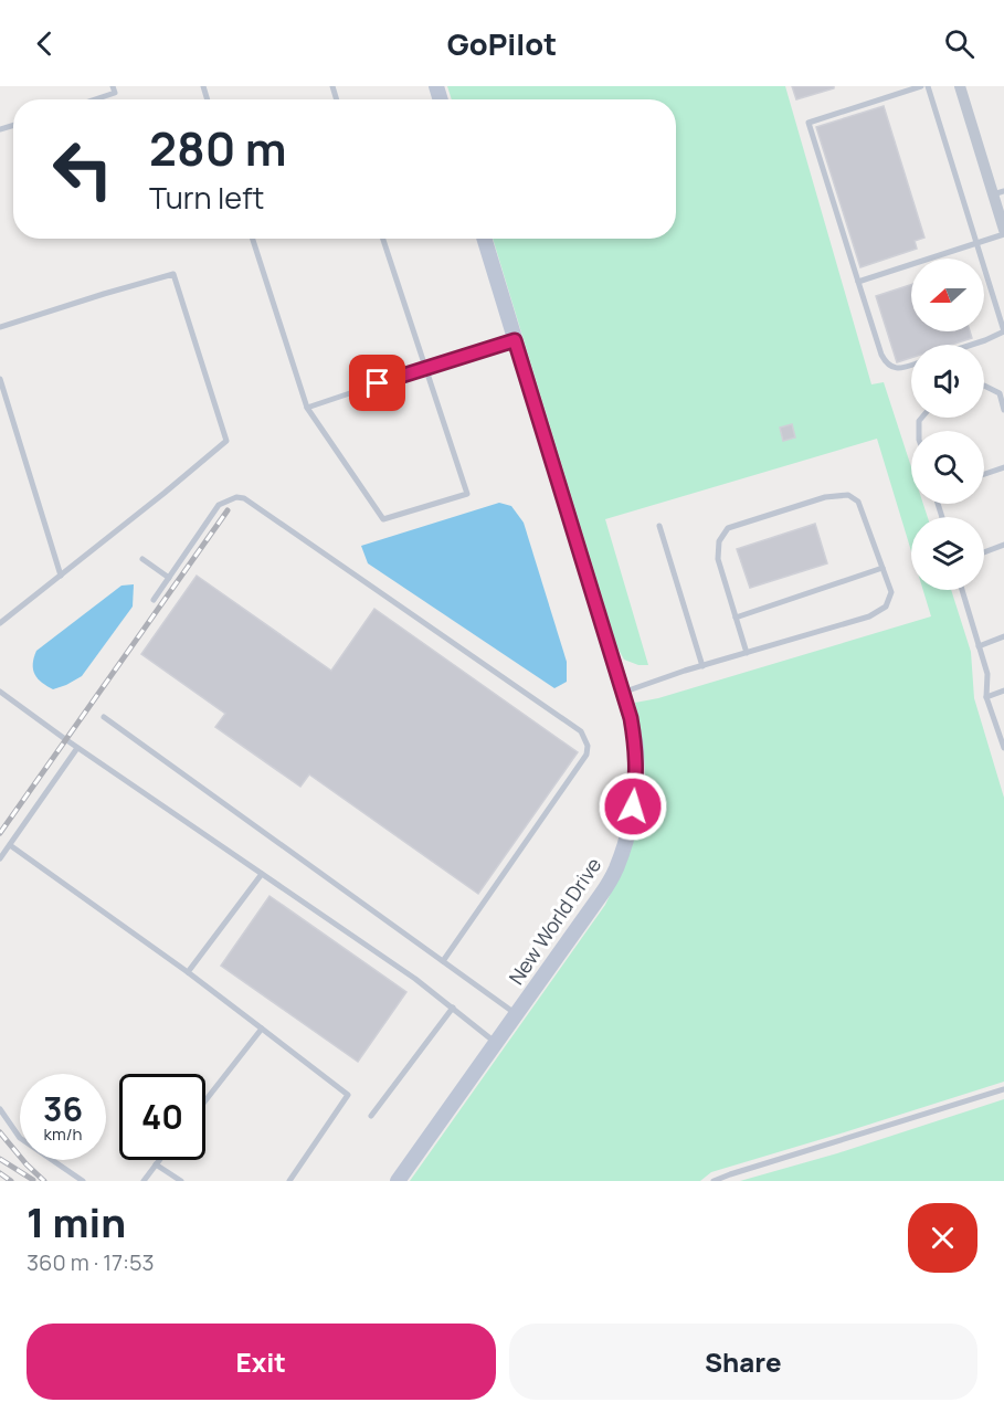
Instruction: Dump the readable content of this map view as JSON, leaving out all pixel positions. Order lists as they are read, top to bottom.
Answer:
{
  "streets": {
    "street": ["New World Drive"]
  },
  "north": "left",
  "page": {
    "header": "GoPilot",
    "turn": ["280 m", "Turn left"],
    "speed": "36 km/h",
    "limit": "40",
    "heading": ["1 min", "360 m · 17:53"],
    "buttons": ["Exit", "Share"]
  }
}
